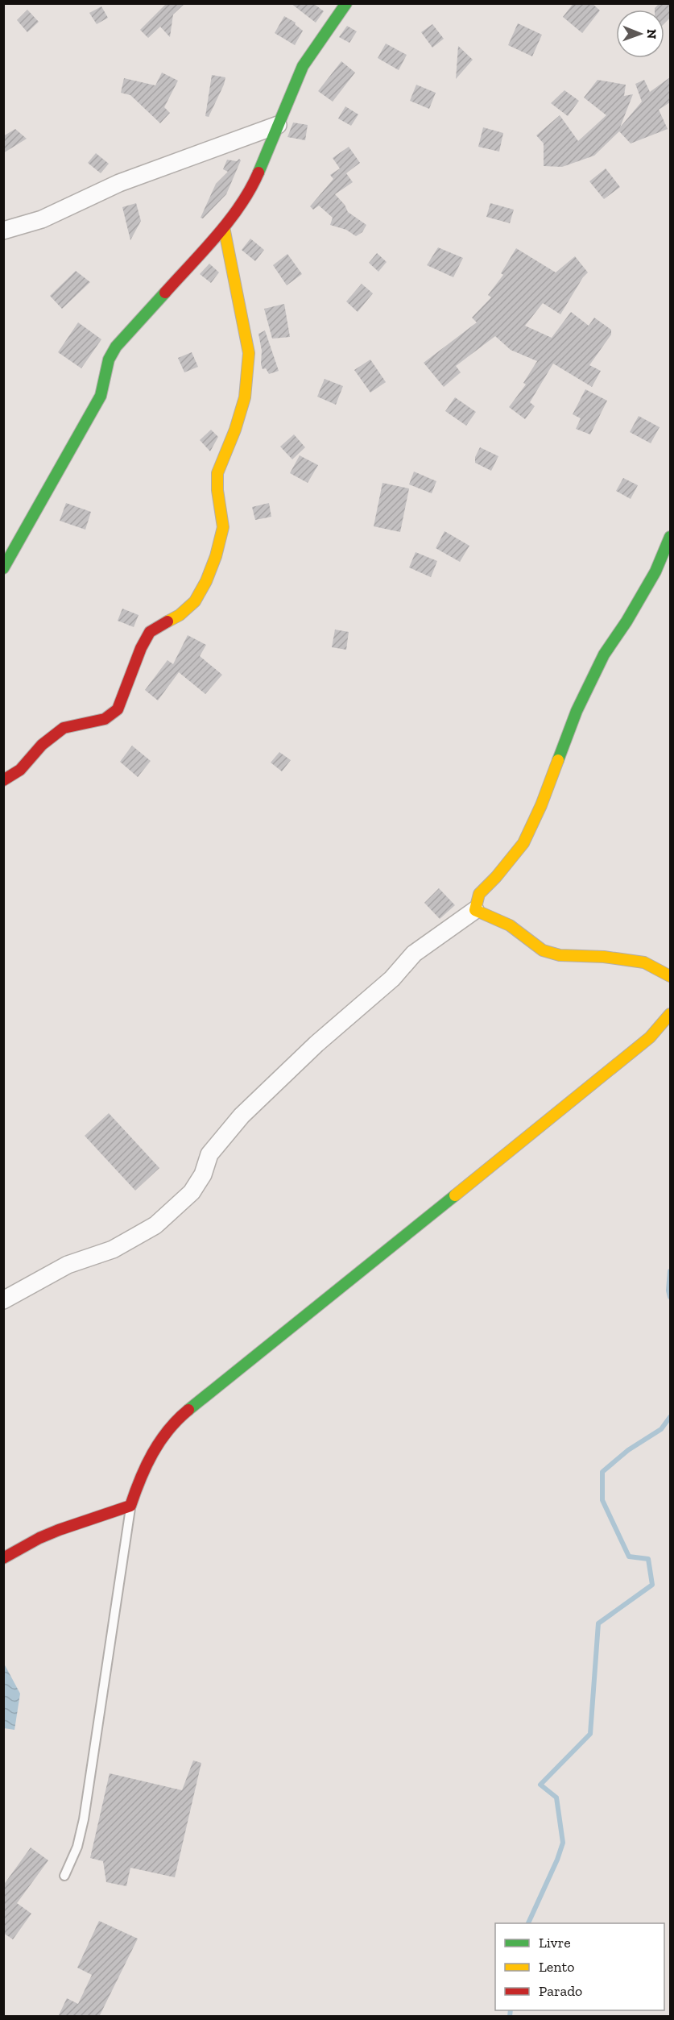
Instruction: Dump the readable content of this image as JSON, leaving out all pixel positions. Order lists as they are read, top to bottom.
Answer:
{
  "legend": ["Livre", "Lento", "Parado"],
  "north": "right"
}
